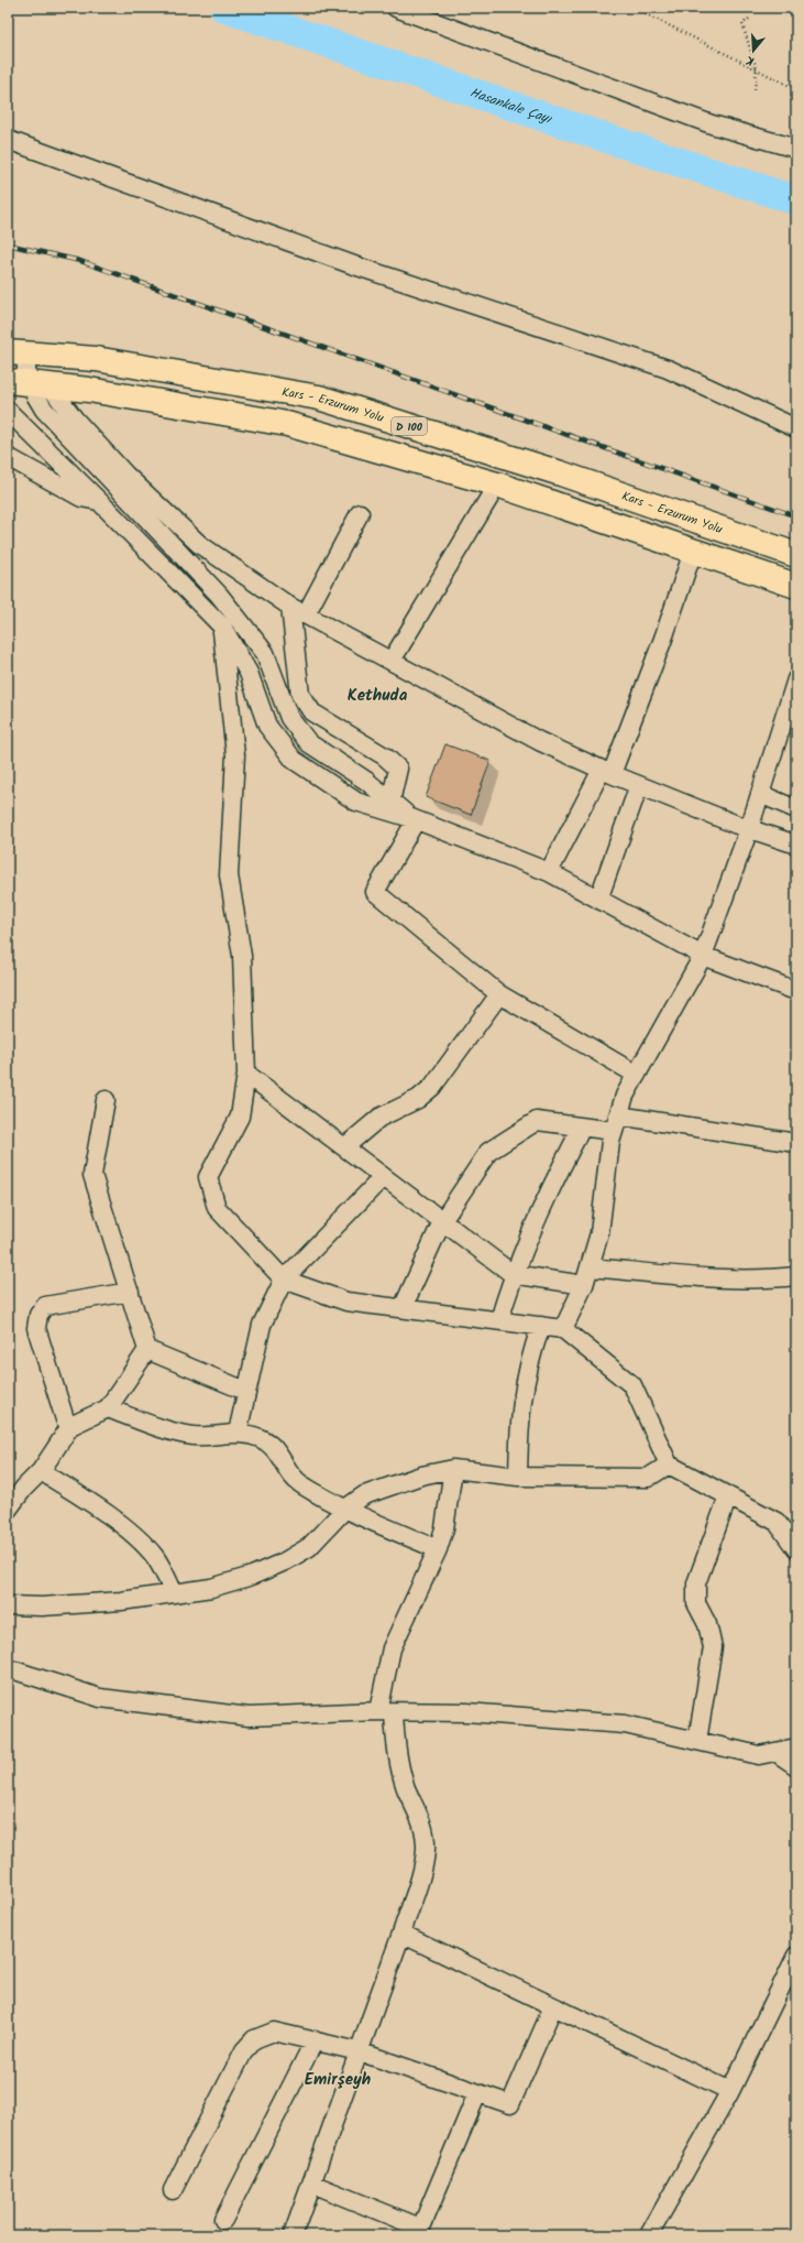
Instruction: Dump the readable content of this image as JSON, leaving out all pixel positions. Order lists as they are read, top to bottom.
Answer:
{
  "streets": {
    "highway": ["Kars - Erzurum Yolu", "D 100"]
  },
  "districts": ["Kethuda", "Emirşeyh"],
  "water": ["Hasankale Çayı"],
  "north": "bottom"
}
